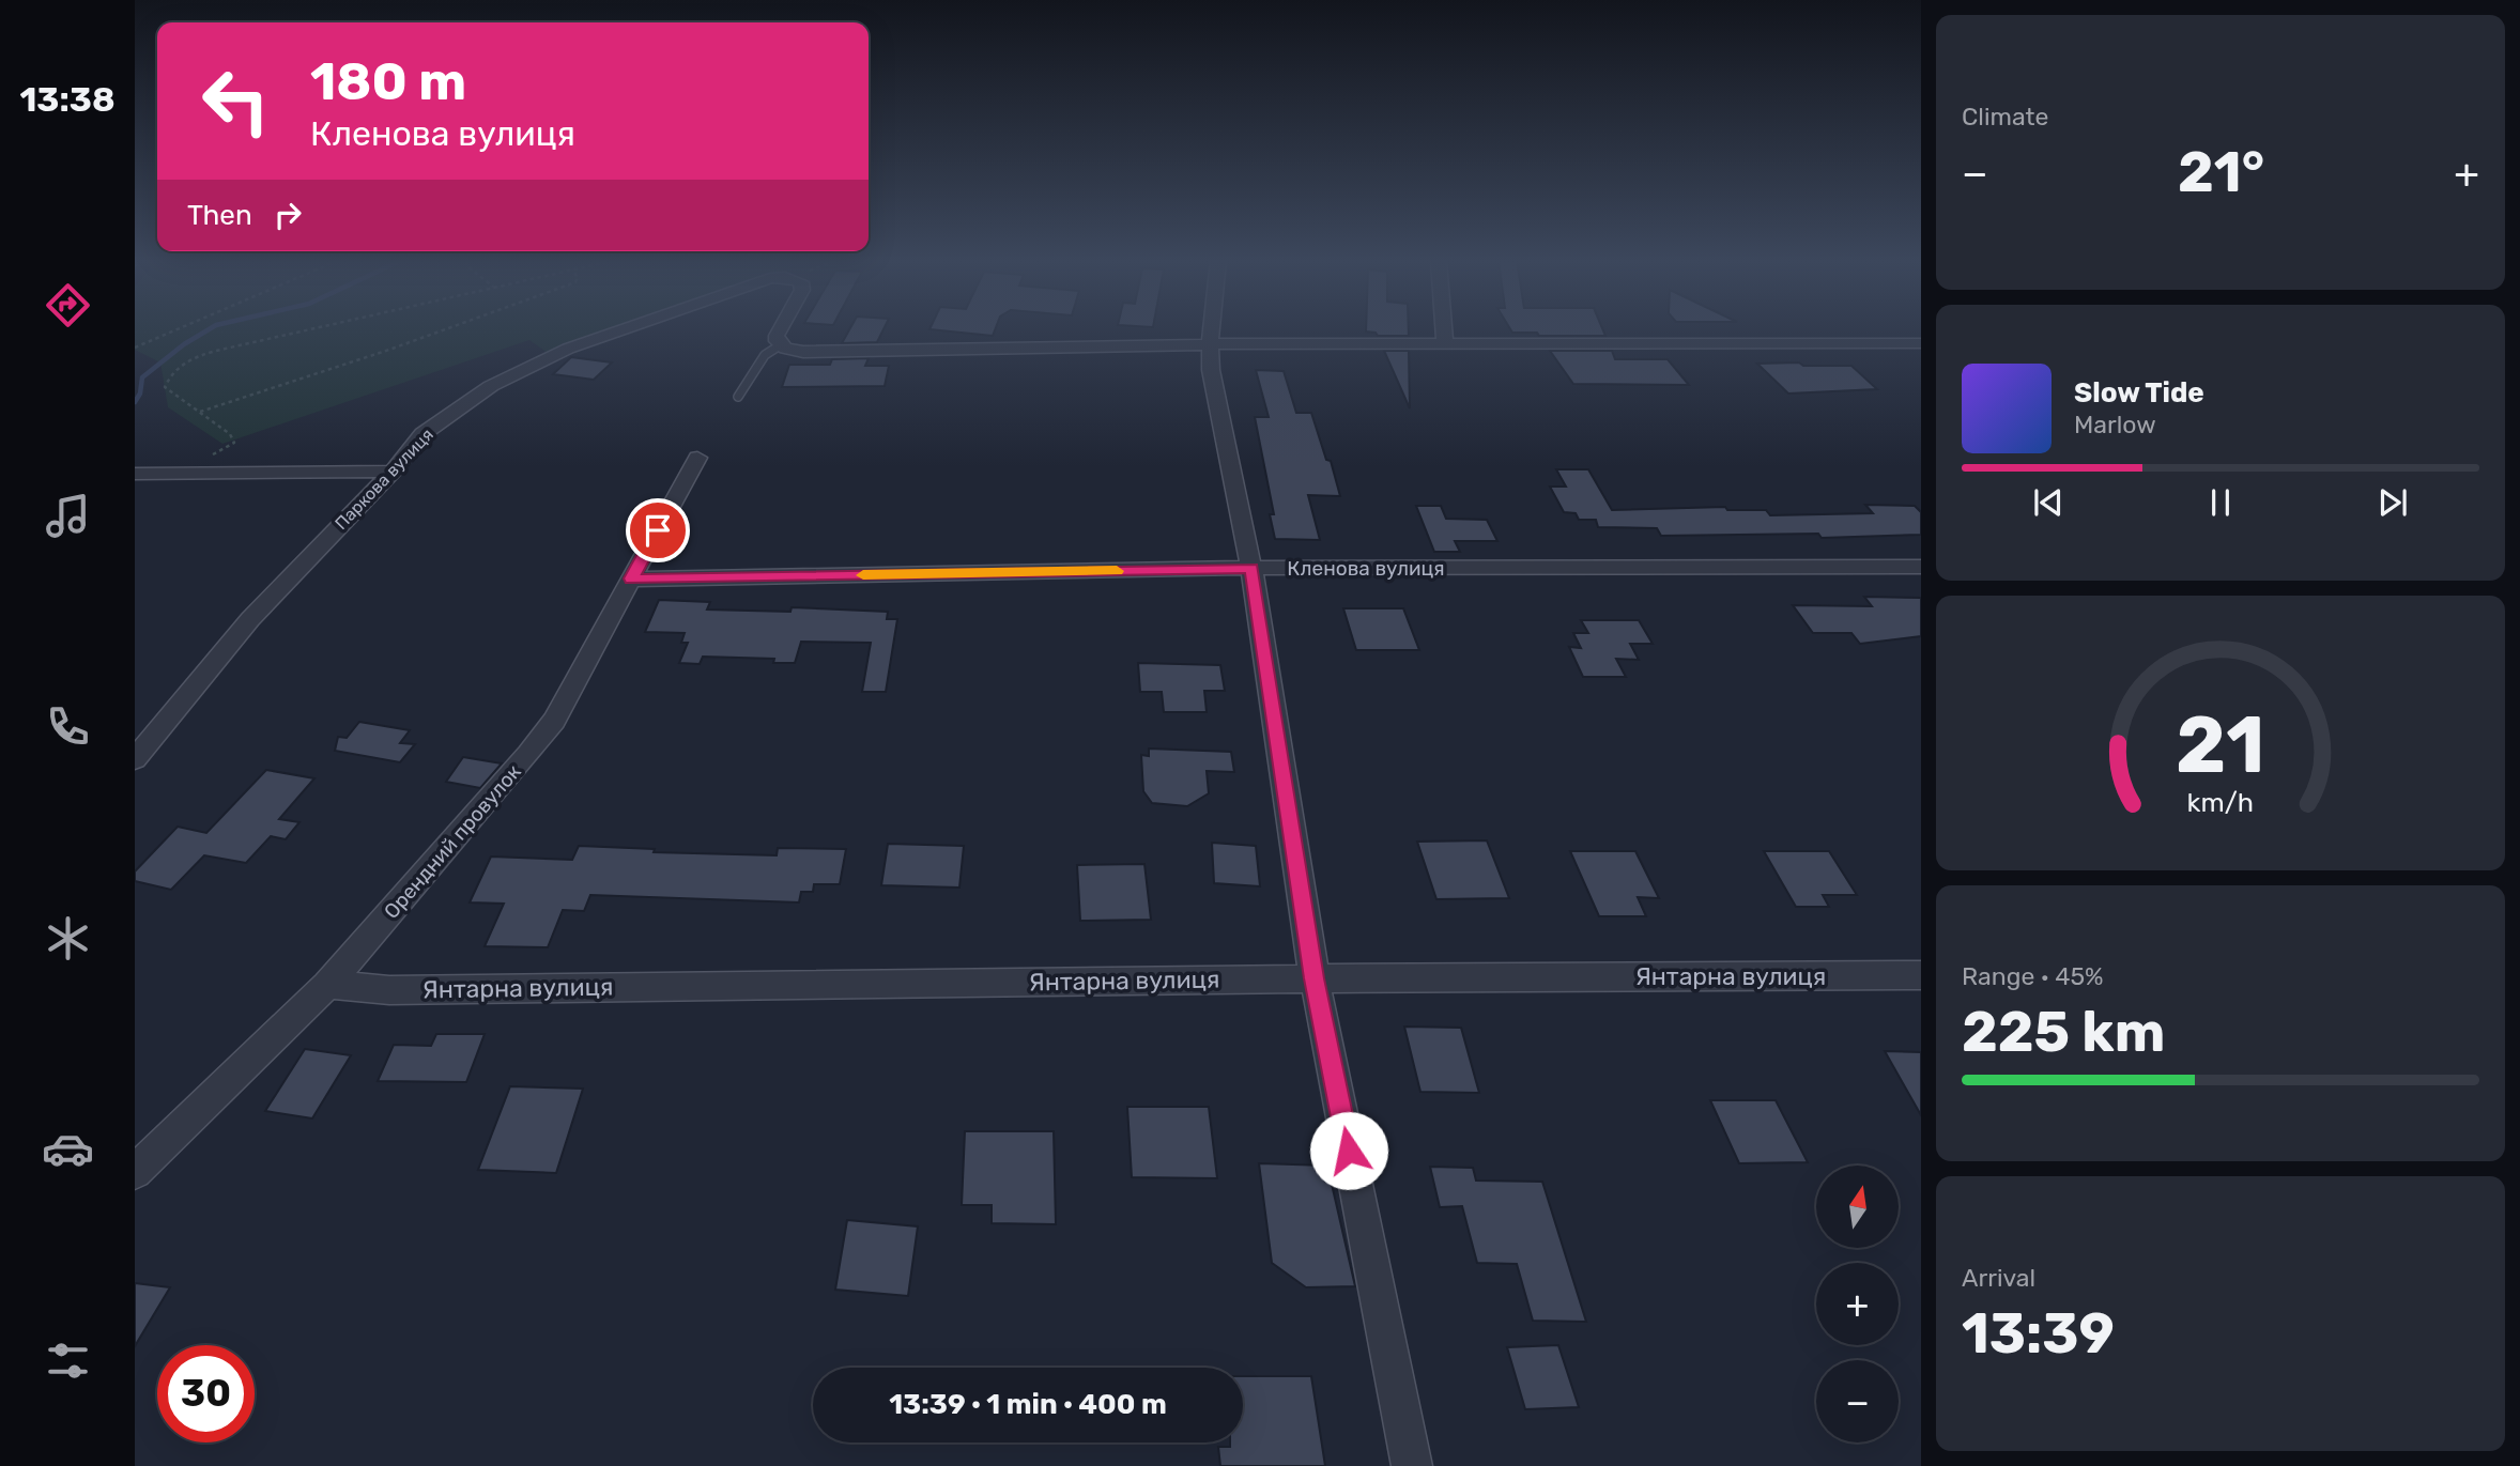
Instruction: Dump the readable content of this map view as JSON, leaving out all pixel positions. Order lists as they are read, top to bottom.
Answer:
{
  "streets": {
    "street": [
      "Паркова вулиця",
      "Кленова вулиця",
      "Орендний провулок",
      "Янтарна вулиця"
    ]
  },
  "crossings": [
    ["Кленова вулиця", "Орендний провулок"],
    ["Орендний провулок", "Янтарна вулиця"]
  ],
  "north": "top",
  "page": {
    "tabs": "13:38",
    "tile": [
      "Climate",
      ["Range · 45%", "225 km"],
      ["Arrival", "13:39"]
    ],
    "turn": ["180 m", "Кленова вулиця"],
    "heat": ["−", "21°", "+"],
    "then": "Then",
    "song": ["Slow Tide", "Marlow"],
    "map_buttons": ["+", "−"],
    "limit": "30",
    "trip": "13:39 · 1 min · 400 m",
    "gauge": ["21", "km/h"]
  }
}
